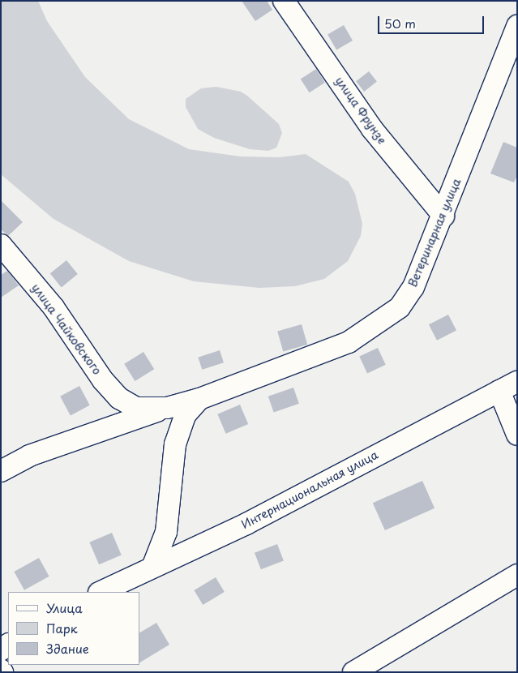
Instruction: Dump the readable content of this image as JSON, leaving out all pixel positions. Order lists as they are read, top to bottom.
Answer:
{
  "streets": {
    "street": [
      "улица Фрунзе",
      "Ветеринарная улица",
      "улица Чайковского",
      "Интернациональная улица"
    ]
  },
  "crossings": [
    ["улица Фрунзе", "Ветеринарная улица"],
    ["Ветеринарная улица", "улица Чайковского"]
  ],
  "legend": ["Улица", "Парк", "Здание"],
  "scale_bar": "50 m"
}
